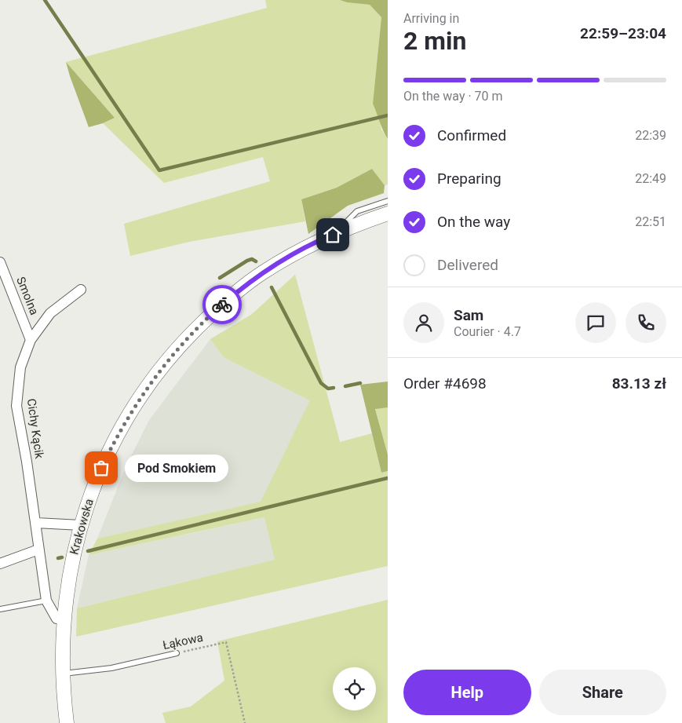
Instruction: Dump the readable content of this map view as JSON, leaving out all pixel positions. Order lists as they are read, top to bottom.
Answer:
{
  "streets": {
    "main road": ["Krakowska"],
    "street": ["Smolna", "Cichy Kącik"],
    "lane": ["Łąkowa"]
  },
  "crossings": [
    ["Smolna", "Cichy Kącik"],
    ["Cichy Kącik", "Krakowska"],
    ["Krakowska", "Łąkowa"]
  ],
  "places": ["Pod Smokiem"],
  "page": {
    "heading": ["2 min", "Arriving in", "22:59–23:04"],
    "panel": [
      "Sam",
      "Courier · 4.7",
      "Order #4698",
      "83.13 zł"
    ],
    "bar": "On the way · 70 m",
    "list": [
      ["Confirmed", "22:39"],
      ["Preparing", "22:49"],
      ["On the way", "22:51"],
      "Delivered"
    ],
    "bubble": "Pod Smokiem",
    "buttons": ["Help", "Share"]
  }
}
